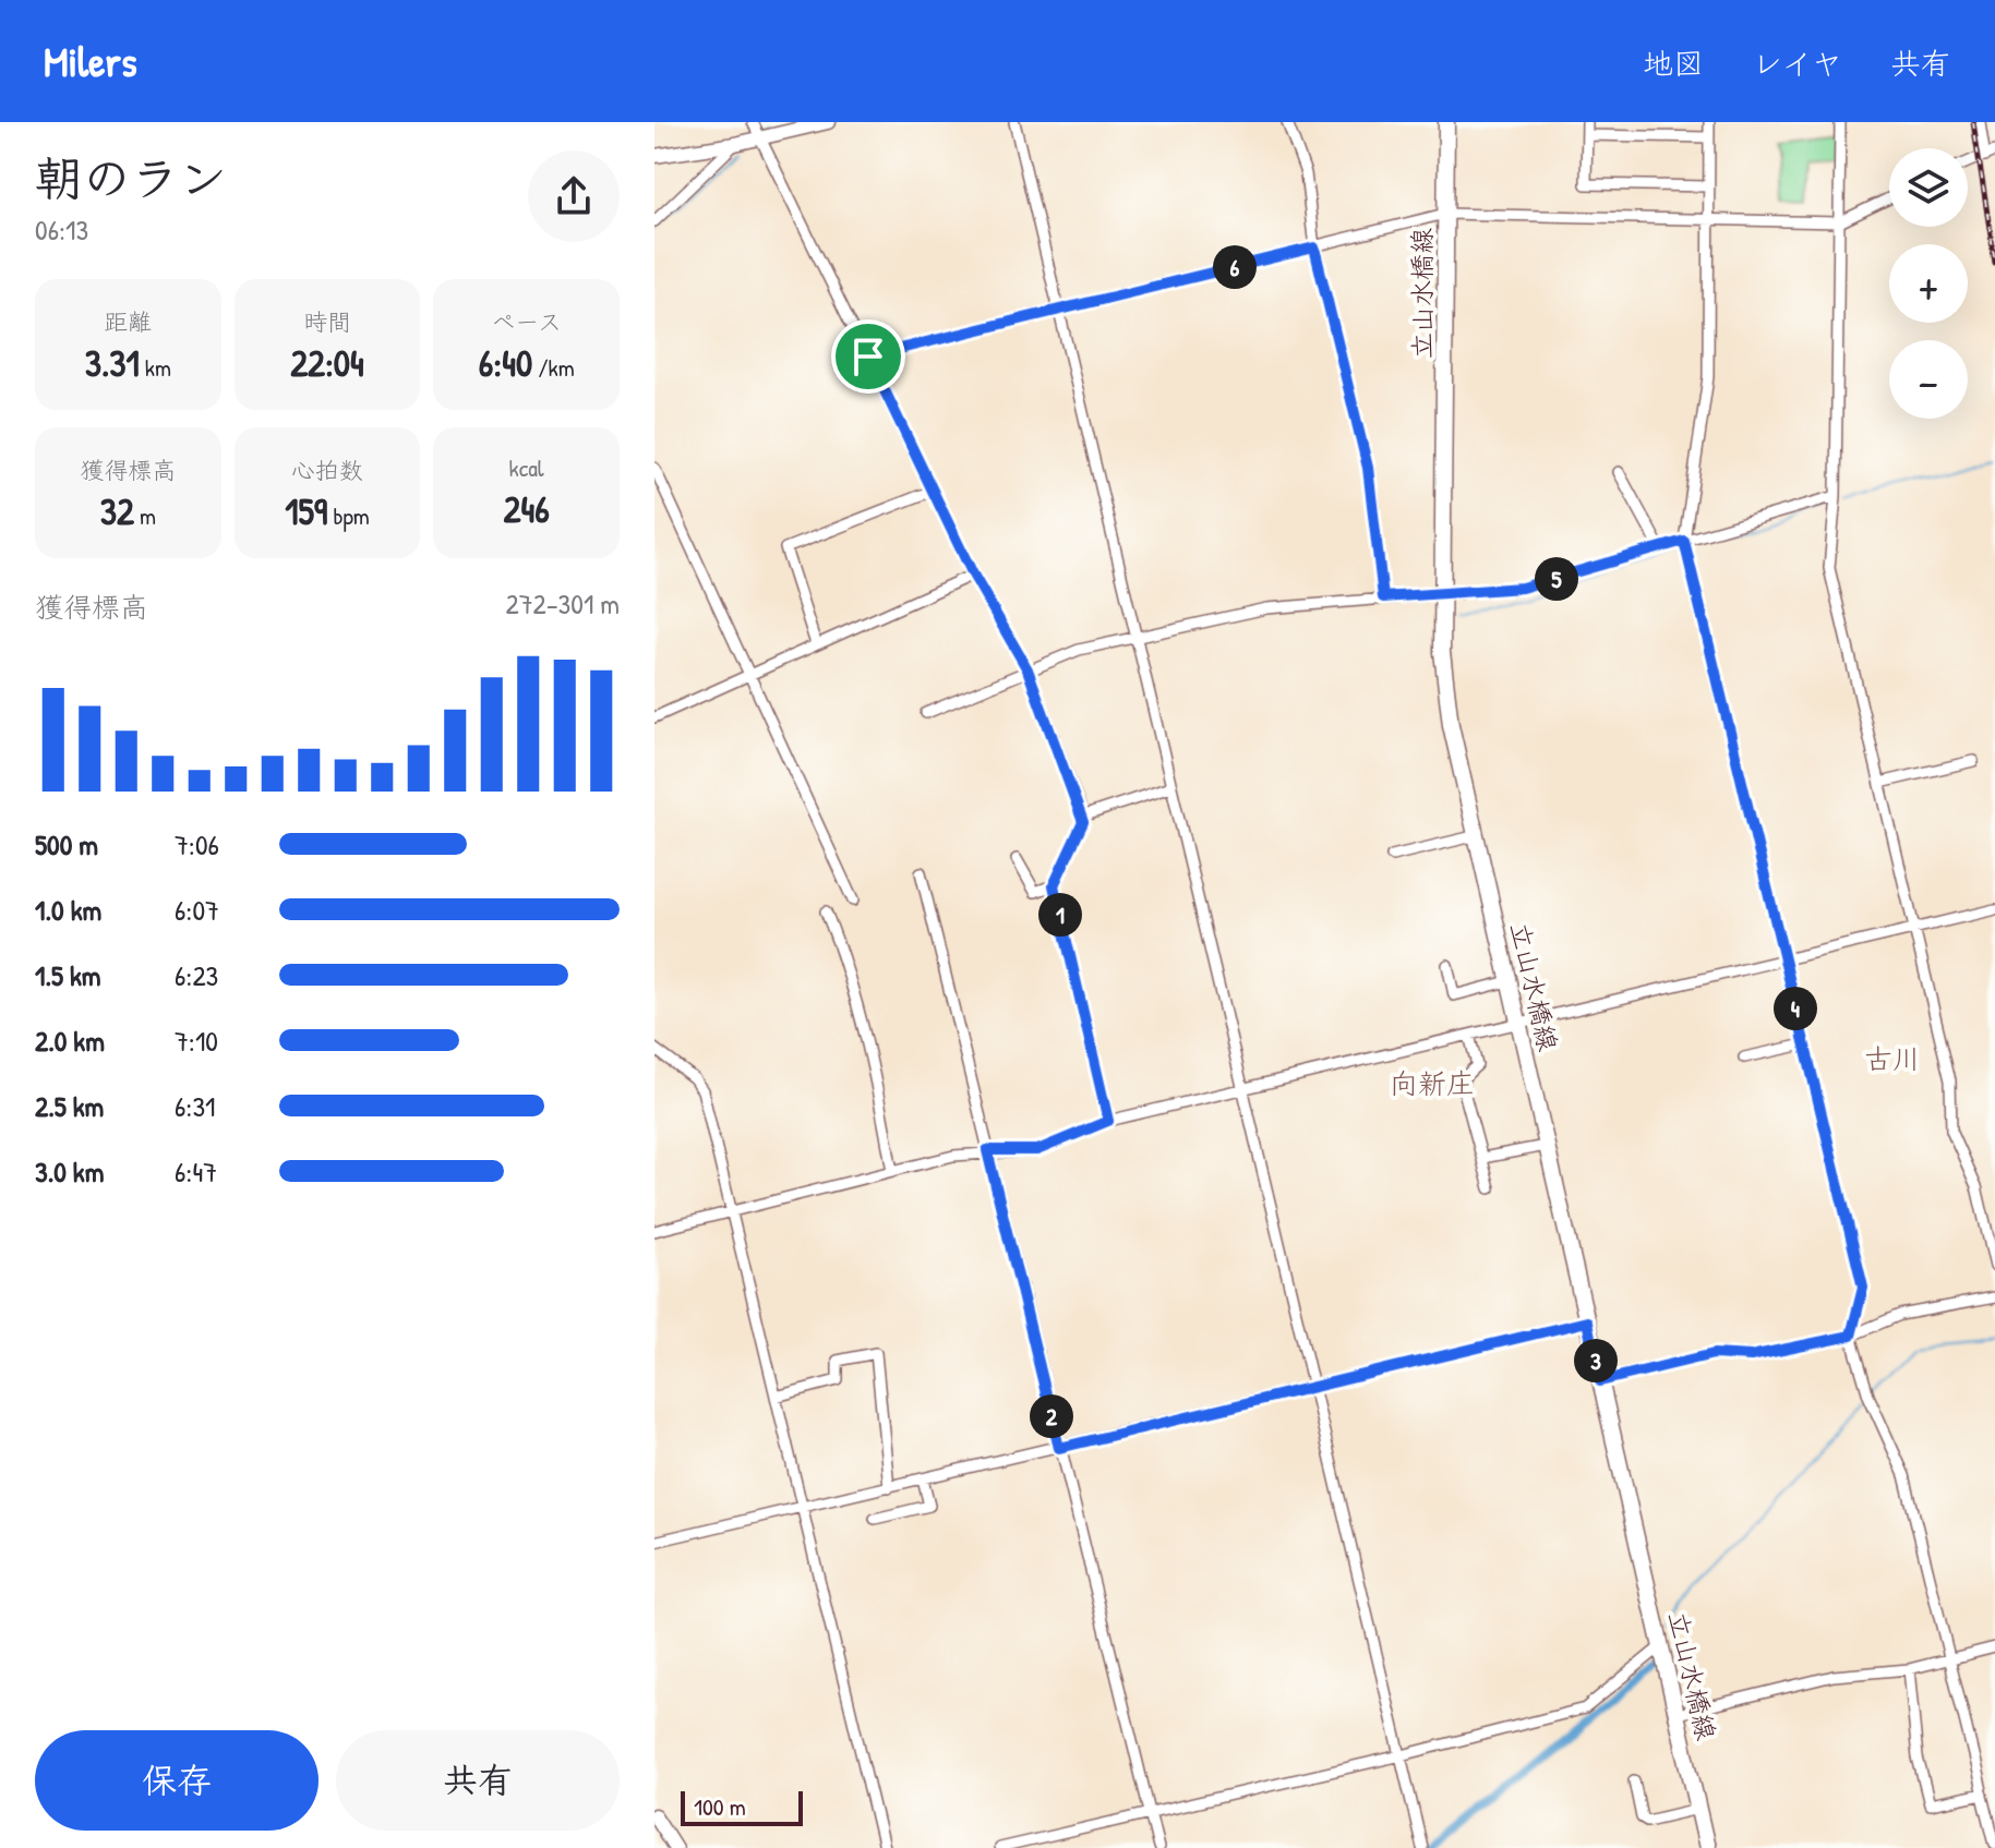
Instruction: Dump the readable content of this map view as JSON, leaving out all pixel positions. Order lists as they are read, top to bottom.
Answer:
{
  "streets": {
    "main road": ["立山水橋線"]
  },
  "districts": ["古川", "向新庄"],
  "scale_bar": "100 m",
  "page": {
    "header": "Milers",
    "nav": ["地図", "レイヤ", "共有"],
    "heading": ["朝のラン", "06:13"],
    "map_buttons": ["+", "−"],
    "pins": [
      "6",
      "5",
      "1",
      "4",
      "3",
      "2"
    ],
    "stats": [
      ["距離", "3.31 km"],
      ["時間", "22:04"],
      ["ペース", "6:40 /km"],
      ["獲得標高", "32 m"],
      ["心拍数", "159 bpm"],
      ["kcal", "246"]
    ],
    "chart": ["獲得標高", "272–301 m"],
    "list": [
      {
        "name": "500 m",
        "note": "7:06"
      },
      {
        "name": "1.0 km",
        "note": "6:07"
      },
      {
        "name": "1.5 km",
        "note": "6:23"
      },
      {
        "name": "2.0 km",
        "note": "7:10"
      },
      {
        "name": "2.5 km",
        "note": "6:31"
      },
      {
        "name": "3.0 km",
        "note": "6:47"
      }
    ],
    "buttons": ["保存", "共有"],
    "scale": "100 m"
  }
}
